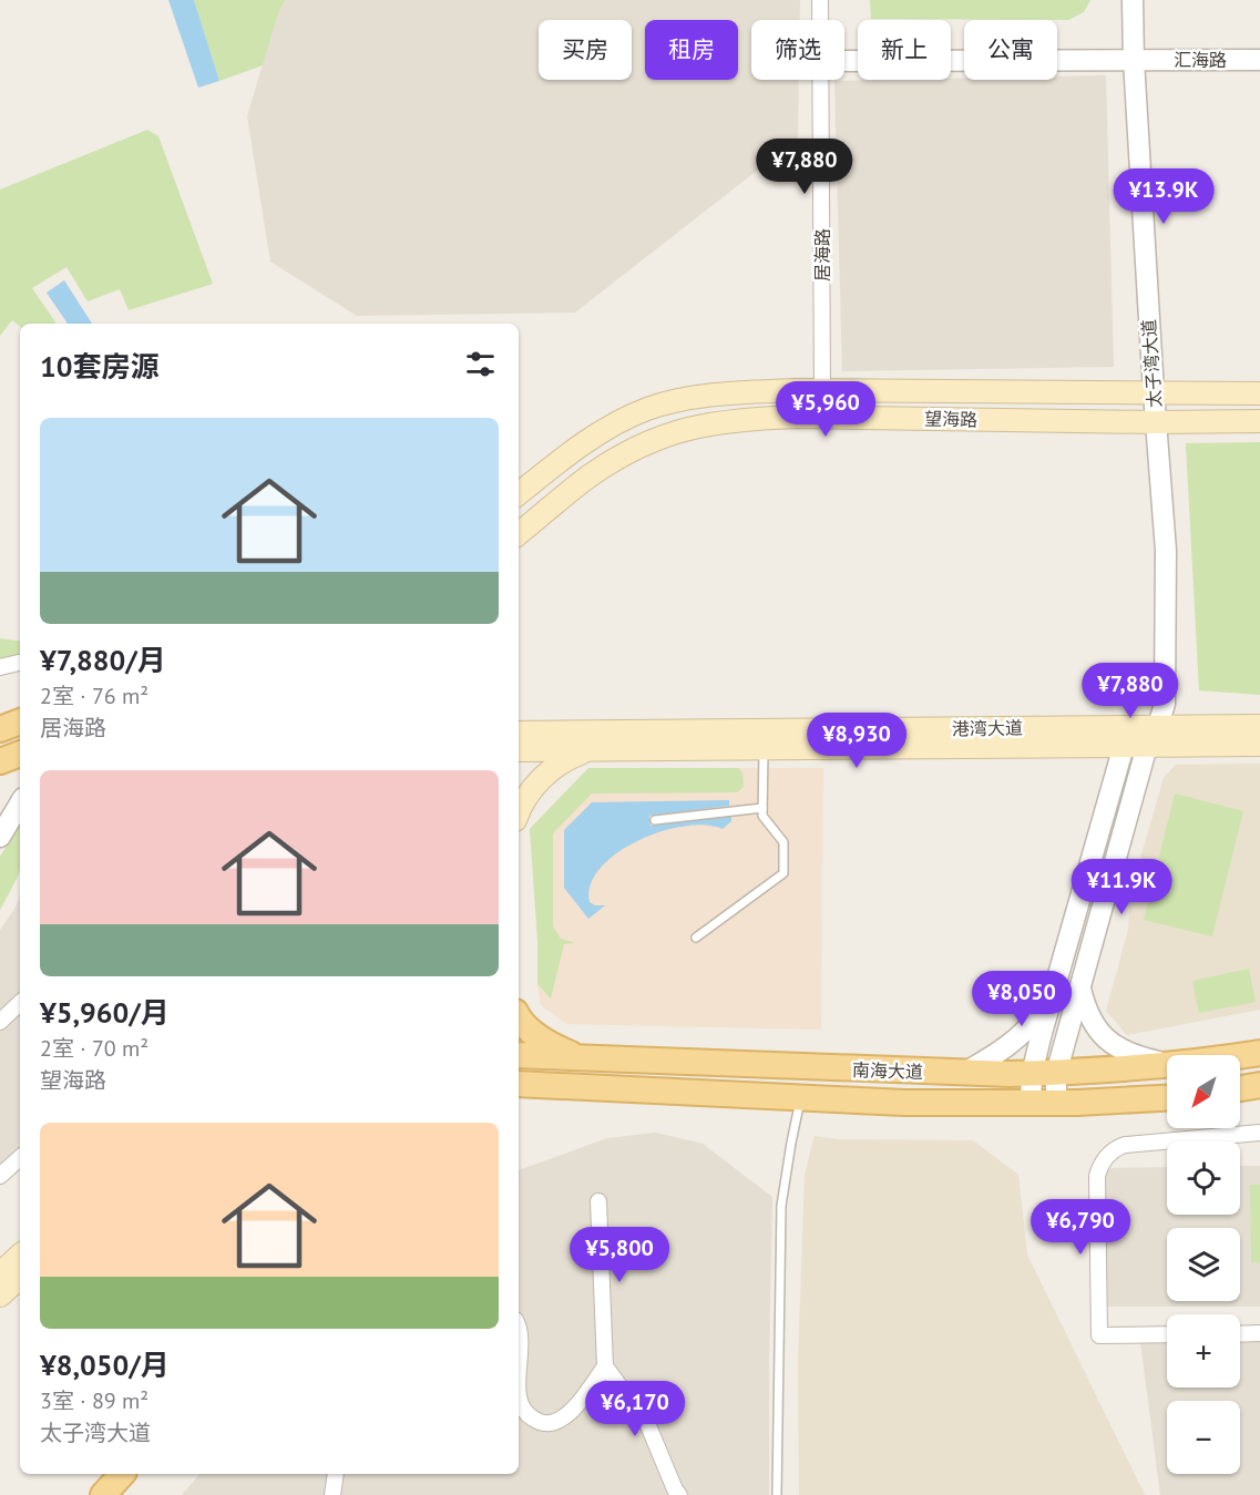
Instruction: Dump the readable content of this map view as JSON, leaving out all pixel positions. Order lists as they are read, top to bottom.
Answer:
{
  "streets": {
    "main road": ["望海路", "港湾大道", "南海大道"],
    "street": ["汇海路", "居海路", "太子湾大道"]
  },
  "crossings": [
    ["汇海路", "太子湾大道"],
    ["居海路", "望海路"],
    ["太子湾大道", "望海路"],
    ["太子湾大道", "港湾大道"],
    ["太子湾大道", "南海大道"]
  ],
  "north": "bottom left",
  "page": {
    "chip": [
      "买房",
      "租房",
      "筛选",
      "新上",
      "公寓"
    ],
    "price": [
      "¥7,880",
      "¥13.9K",
      "¥5,960",
      "¥7,880",
      "¥8,930",
      "¥11.9K",
      "¥8,050",
      "¥6,790",
      "¥5,800",
      "¥6,170"
    ],
    "heading": "10套房源",
    "list": [
      {
        "name": "¥7,880/月",
        "note": "2室 · 76 m² · 居海路"
      },
      {
        "name": "¥5,960/月",
        "note": "2室 · 70 m² · 望海路"
      },
      {
        "name": "¥8,050/月",
        "note": "3室 · 89 m² · 太子湾大道"
      }
    ],
    "map_buttons": ["+", "−"]
  }
}
